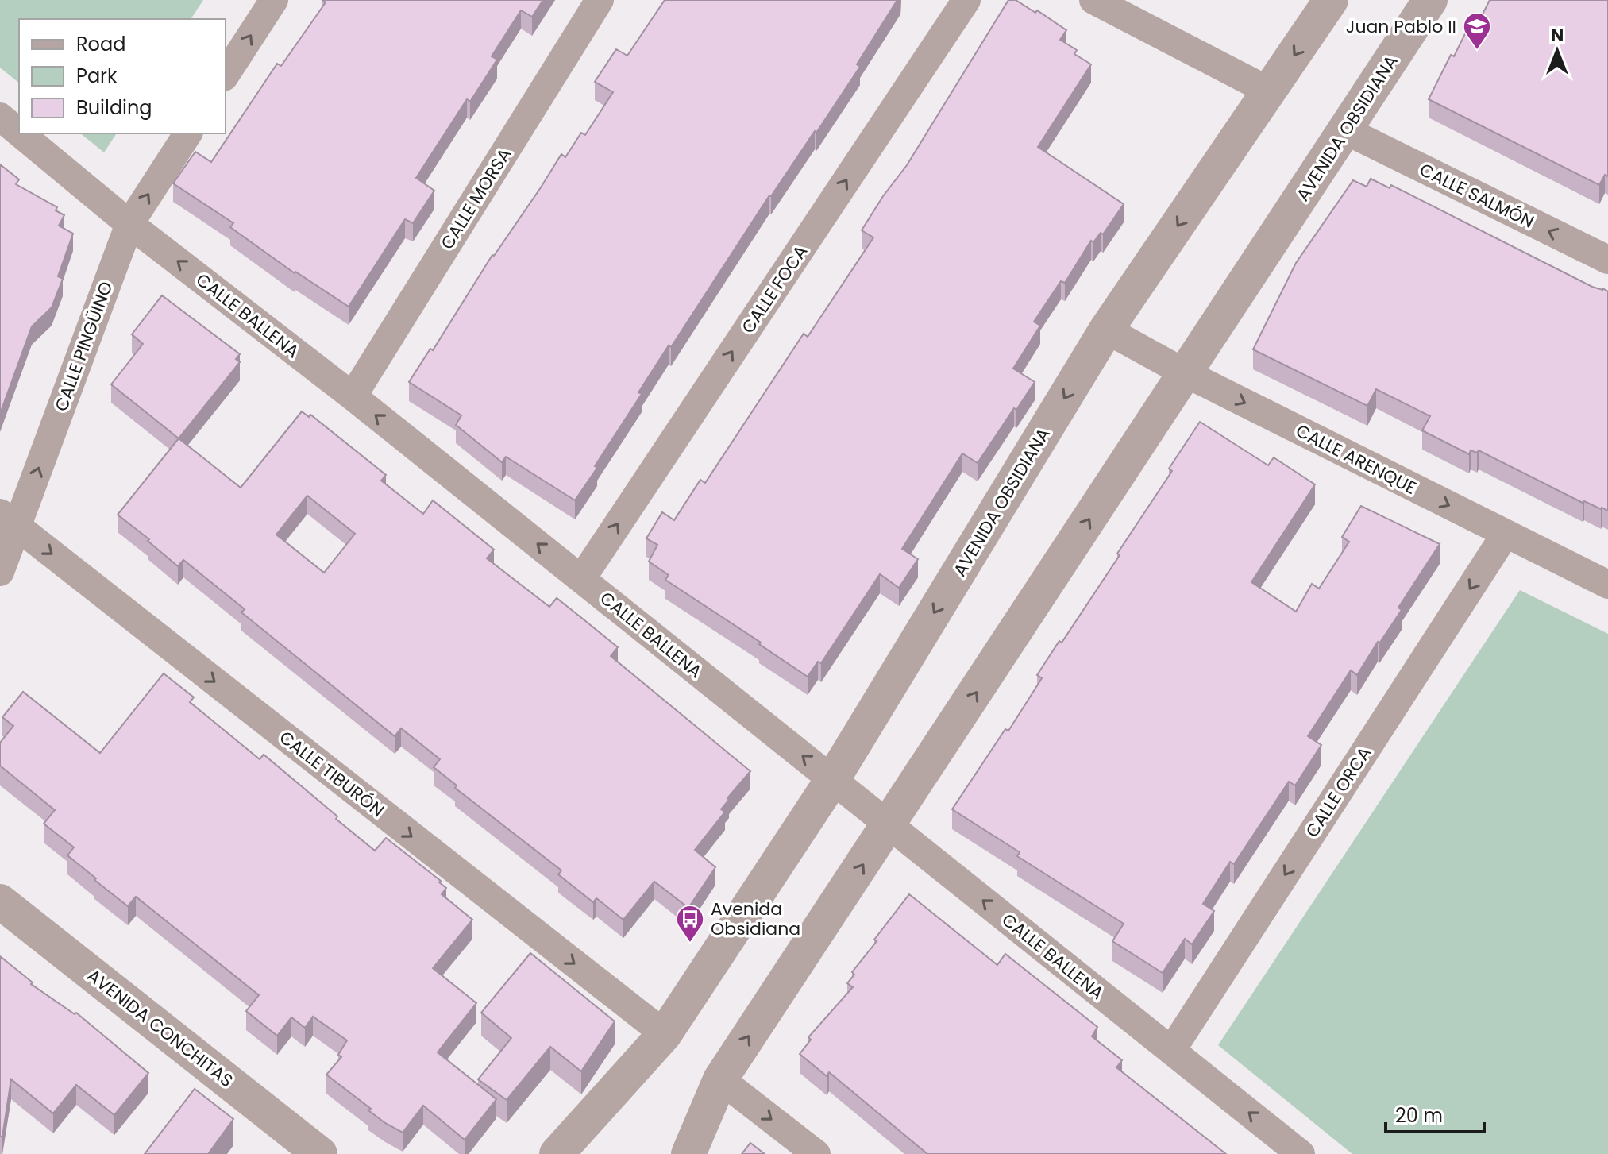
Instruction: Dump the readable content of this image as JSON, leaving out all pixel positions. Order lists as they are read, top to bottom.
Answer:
{
  "streets": {
    "street": [
      "AVENIDA OBSIDIANA",
      "CALLE SALMÓN",
      "CALLE MORSA",
      "CALLE FOCA",
      "CALLE BALLENA",
      "CALLE PINGÜINO",
      "CALLE ARENQUE",
      "CALLE TIBURÓN",
      "CALLE ORCA",
      "AVENIDA CONCHITAS"
    ]
  },
  "crossings": [
    ["AVENIDA OBSIDIANA", "CALLE SALMÓN"],
    ["AVENIDA OBSIDIANA", "CALLE BALLENA"],
    ["AVENIDA OBSIDIANA", "CALLE ARENQUE"],
    ["AVENIDA OBSIDIANA", "CALLE TIBURÓN"],
    ["CALLE MORSA", "CALLE BALLENA"],
    ["CALLE FOCA", "CALLE BALLENA"],
    ["CALLE BALLENA", "CALLE PINGÜINO"],
    ["CALLE BALLENA", "CALLE ORCA"],
    ["CALLE PINGÜINO", "CALLE TIBURÓN"],
    ["CALLE ARENQUE", "CALLE ORCA"]
  ],
  "one_way": [
    "CALLE SALMÓN",
    "CALLE FOCA",
    "CALLE BALLENA",
    "CALLE PINGÜINO",
    "CALLE ARENQUE",
    "CALLE TIBURÓN",
    "CALLE ORCA"
  ],
  "places": {
    "school or university": ["Juan Pablo II"],
    "bus stop": ["Avenida Obsidiana"]
  },
  "legend": ["Road", "Park", "Building"],
  "scale_bar": "20 m",
  "north": "top"
}
